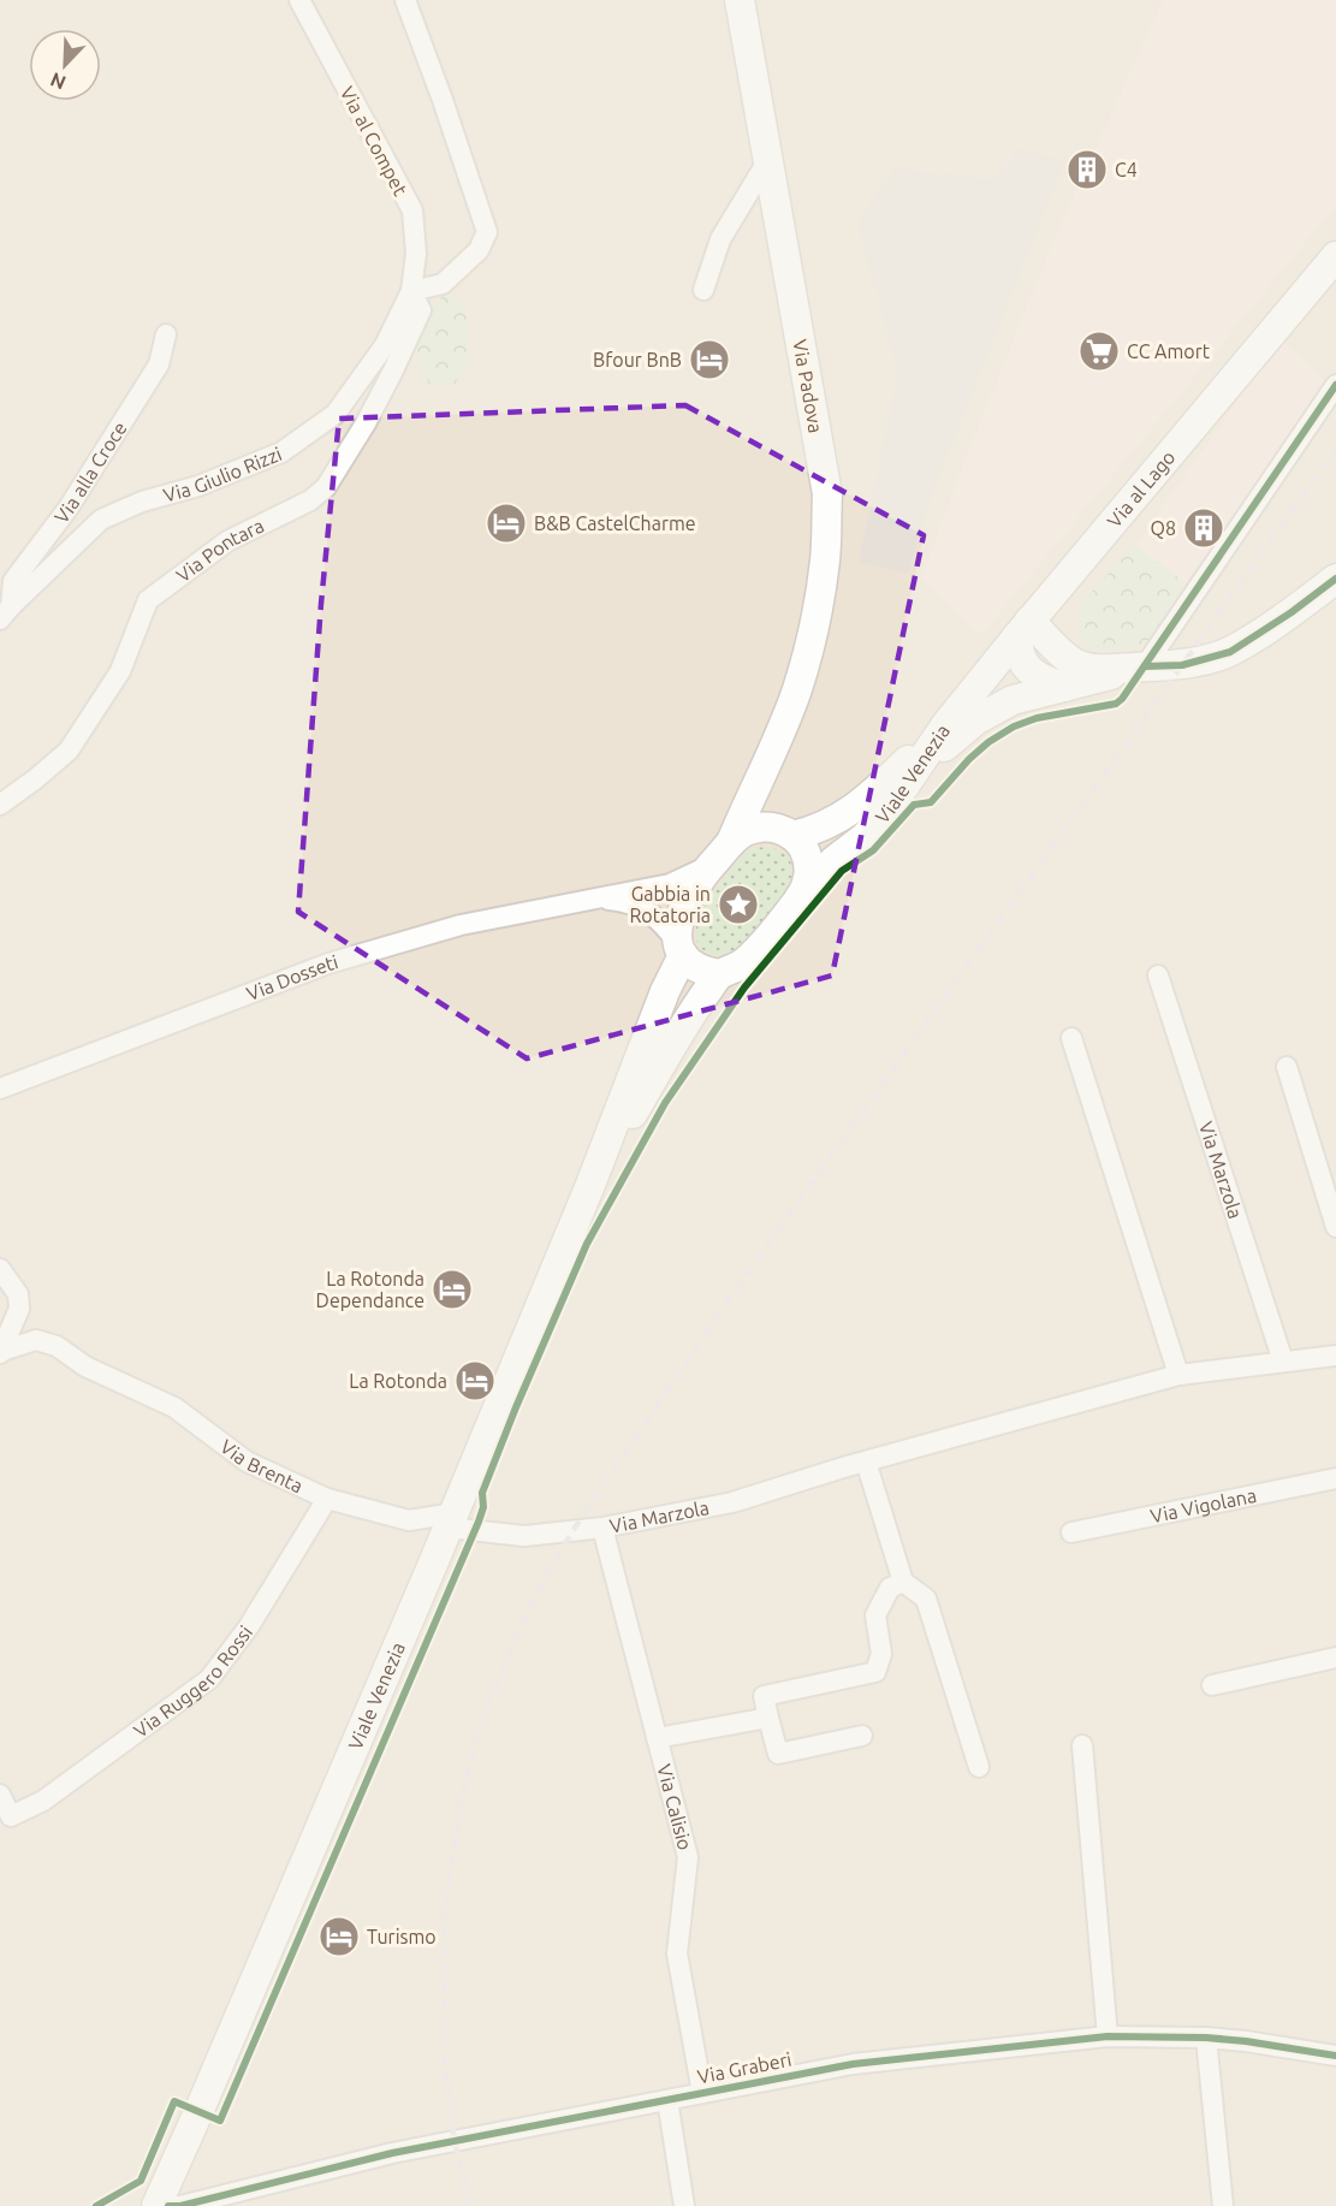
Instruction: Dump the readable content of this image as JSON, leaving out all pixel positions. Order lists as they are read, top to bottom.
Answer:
{
  "streets": {
    "main road": ["Via Padova", "Via al Lago", "Viale Venezia"],
    "street": [
      "Via al Compet",
      "Via alla Croce",
      "Via Giulio Rizzi",
      "Via Pontara",
      "Via Dosseti",
      "Via Marzola",
      "Via Brenta",
      "Via Vigolana",
      "Via Ruggero Rossi",
      "Via Calisio",
      "Via Graberi"
    ]
  },
  "crossings": [
    ["Via al Compet", "Via Giulio Rizzi"],
    ["Via al Compet", "Via Pontara"],
    ["Via Padova", "Viale Venezia"],
    ["Via Padova", "Via Dosseti"],
    ["Via alla Croce", "Via Giulio Rizzi"],
    ["Via Giulio Rizzi", "Via Pontara"],
    ["Via al Lago", "Viale Venezia"],
    ["Viale Venezia", "Via Dosseti"],
    ["Viale Venezia", "Via Marzola"],
    ["Viale Venezia", "Via Brenta"],
    ["Via Marzola", "Via Brenta"],
    ["Via Marzola", "Via Calisio"],
    ["Via Brenta", "Via Ruggero Rossi"],
    ["Via Calisio", "Via Graberi"]
  ],
  "places": {
    "building": ["C4", "Q8"],
    "supermarket": ["CC Amort"],
    "hotel": [
      "Bfour BnB",
      "B&B CastelCharme",
      "La Rotonda Dependance",
      "La Rotonda",
      "Turismo"
    ],
    "place": ["Gabbia in Rotatoria"]
  },
  "north": "bottom left"
}
